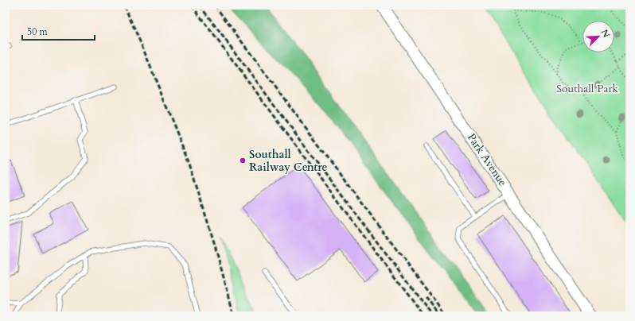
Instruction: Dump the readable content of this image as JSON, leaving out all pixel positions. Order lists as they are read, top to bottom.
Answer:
{
  "streets": {
    "street": ["Park Avenue"]
  },
  "parks": ["Southall Park"],
  "places": ["Southall Railway Centre"],
  "scale_bar": "50 m",
  "north": "top right"
}
